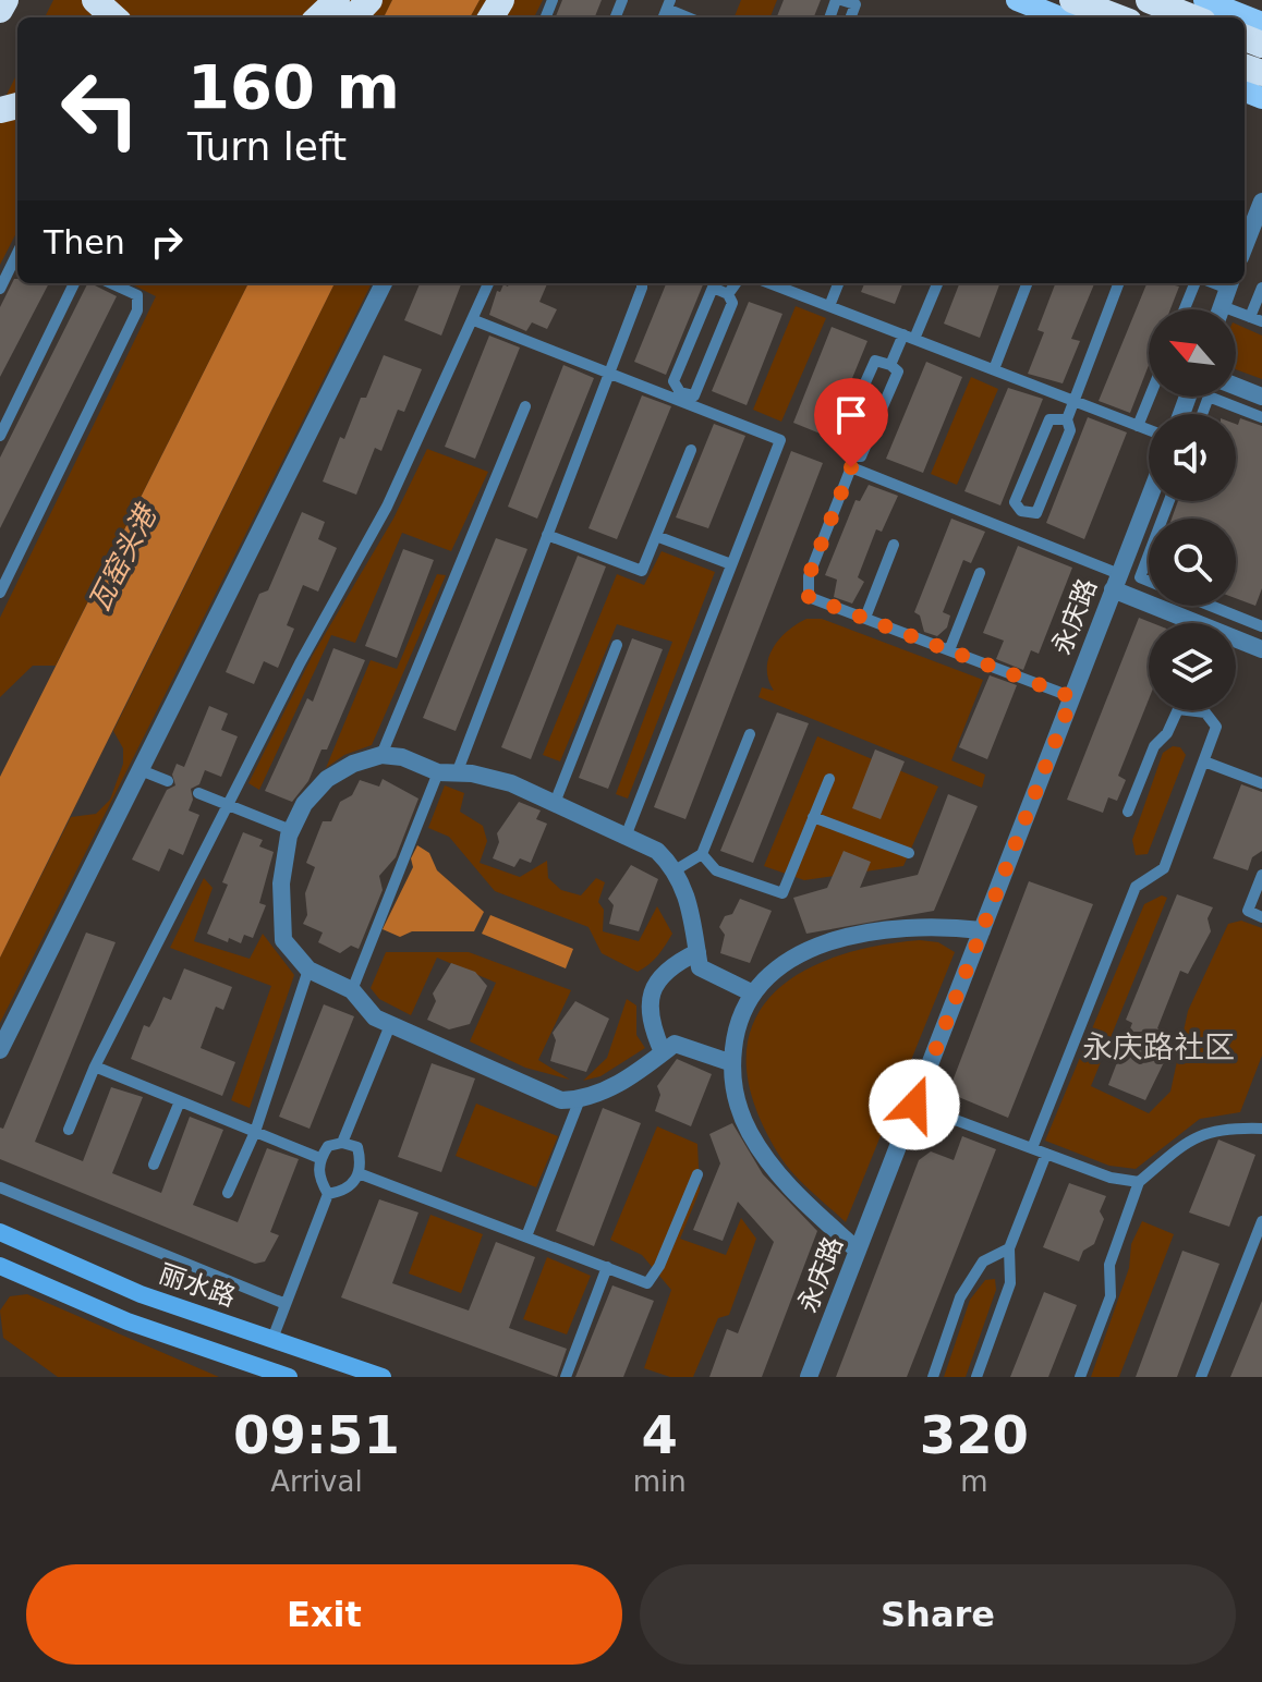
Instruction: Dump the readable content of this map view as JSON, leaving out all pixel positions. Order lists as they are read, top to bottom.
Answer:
{
  "streets": {
    "main road": ["丽水路"],
    "street": ["永庆路"]
  },
  "districts": ["永庆路社区"],
  "water": ["瓦窑头港"],
  "north": "top left",
  "page": {
    "turn": ["160 m", "Turn left"],
    "then": "Then",
    "eta": [
      "09:51",
      "Arrival",
      "4",
      "min",
      "320",
      "m"
    ],
    "buttons": ["Exit", "Share"]
  }
}
